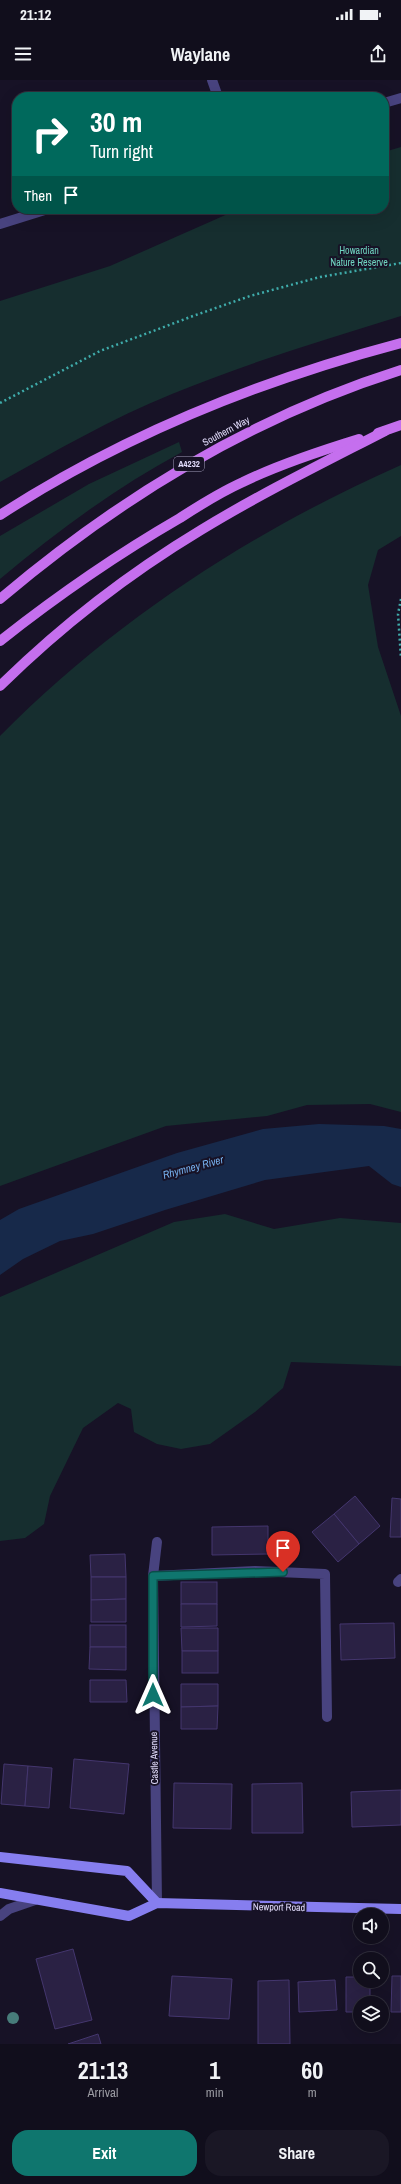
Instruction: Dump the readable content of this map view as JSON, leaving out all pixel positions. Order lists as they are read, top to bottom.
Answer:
{
  "streets": {
    "main road": ["Southern Way", "A4232", "Newport Road"],
    "street": ["Castle Avenue"]
  },
  "crossings": [
    ["Castle Avenue", "Newport Road"]
  ],
  "water": ["Rhymney River"],
  "parks": ["Howardian Nature Reserve"],
  "page": {
    "status": "21:12",
    "header": "Waylane",
    "turn": ["30 m", "Turn right"],
    "then": "Then",
    "eta": [
      "21:13",
      "Arrival",
      "1",
      "min",
      "60",
      "m"
    ],
    "buttons": ["Exit", "Share"]
  }
}
